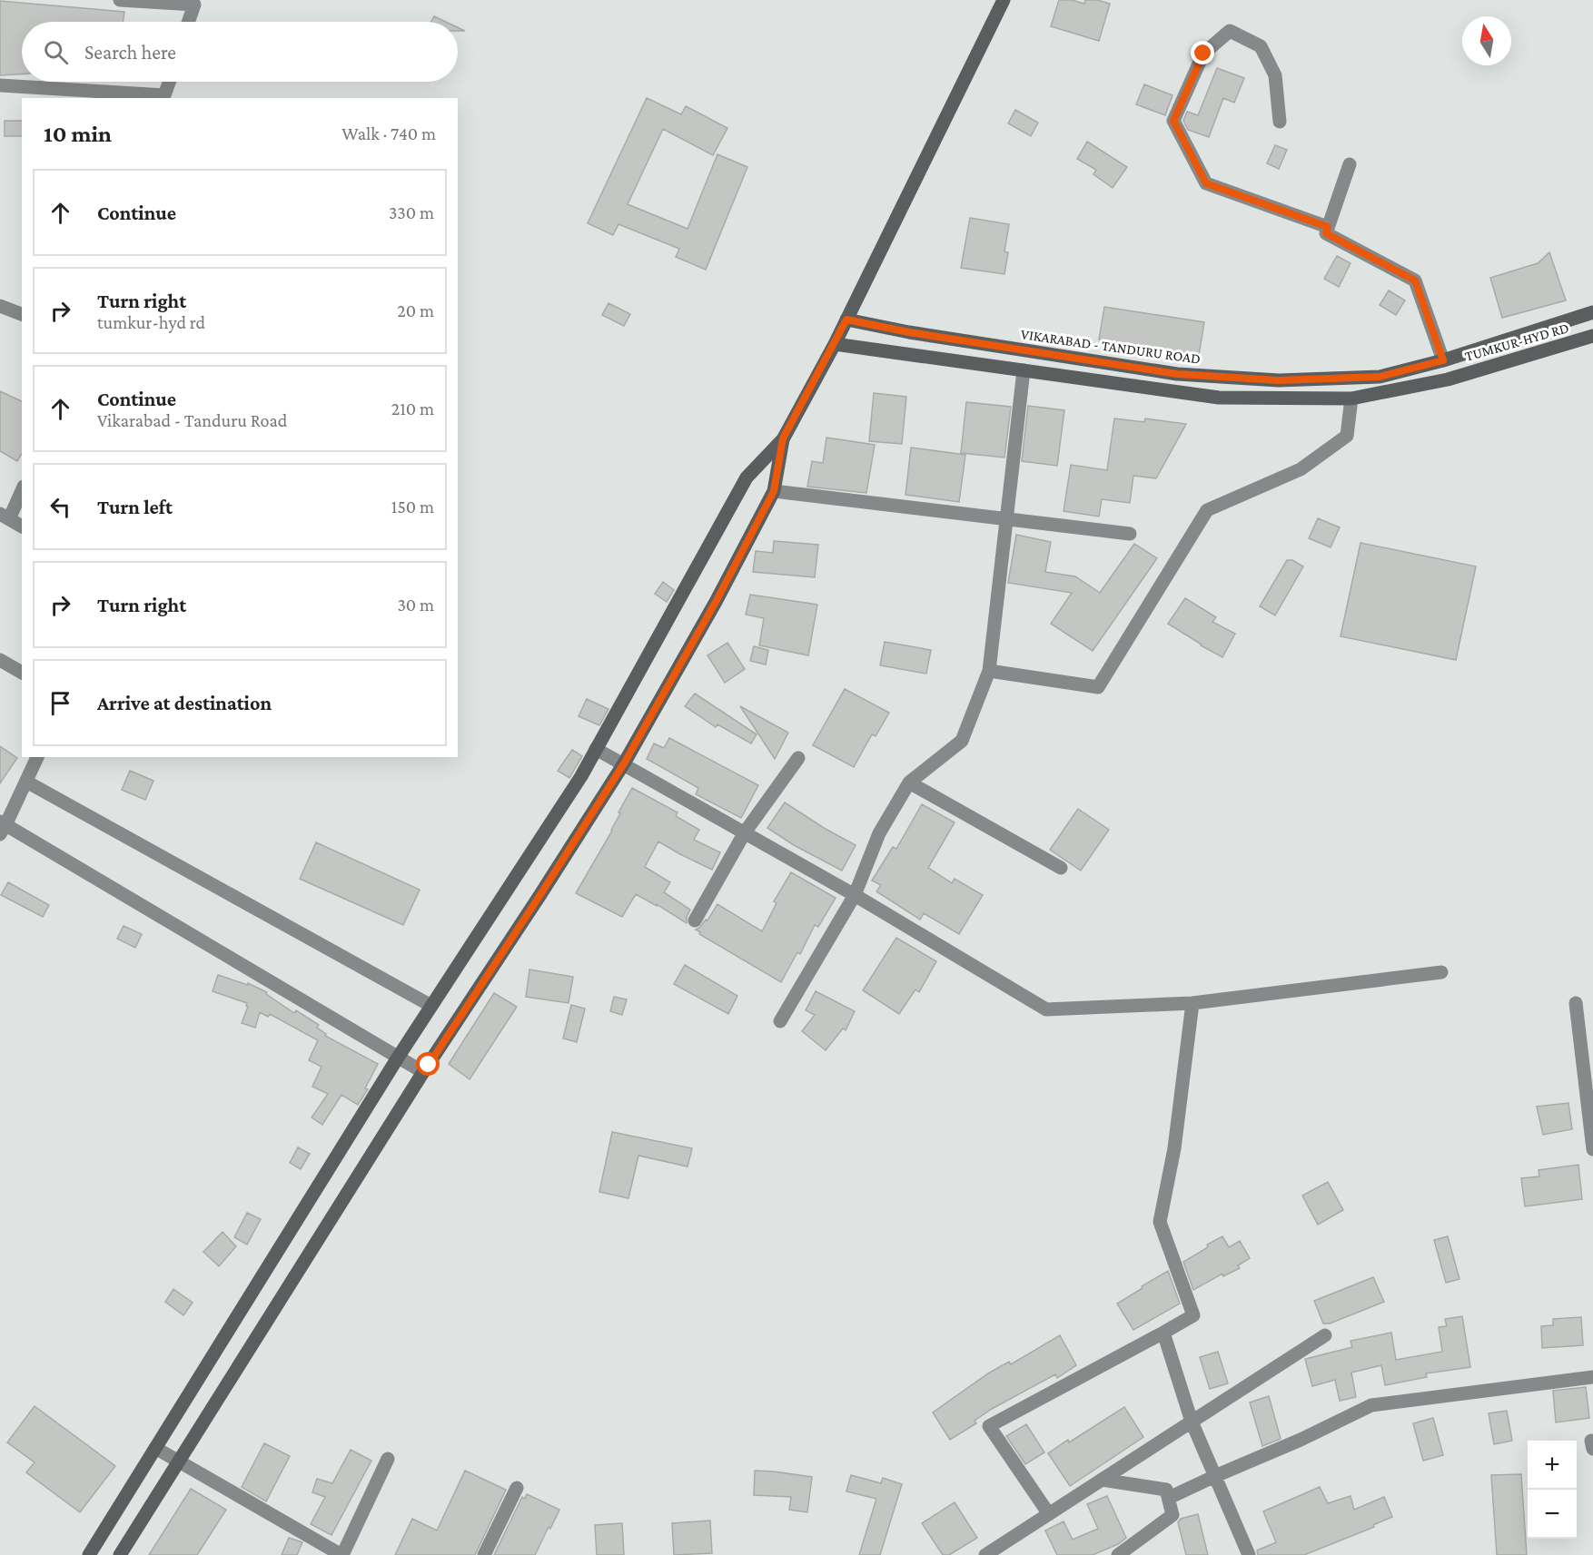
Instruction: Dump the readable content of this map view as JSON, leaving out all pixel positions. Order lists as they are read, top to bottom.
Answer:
{
  "streets": {
    "main road": ["TUMKUR-HYD RD", "VIKARABAD - TANDURU ROAD"]
  },
  "north": "top",
  "page": {
    "search": "Search here",
    "heading": ["10 min", "Walk · 740 m"],
    "list": [
      ["Continue", "330 m"],
      ["Turn right", "tumkur-hyd rd", "20 m"],
      ["Continue", "Vikarabad - Tanduru Road", "210 m"],
      ["Turn left", "150 m"],
      ["Turn right", "30 m"],
      "Arrive at destination"
    ],
    "map_buttons": ["+", "−"]
  }
}
